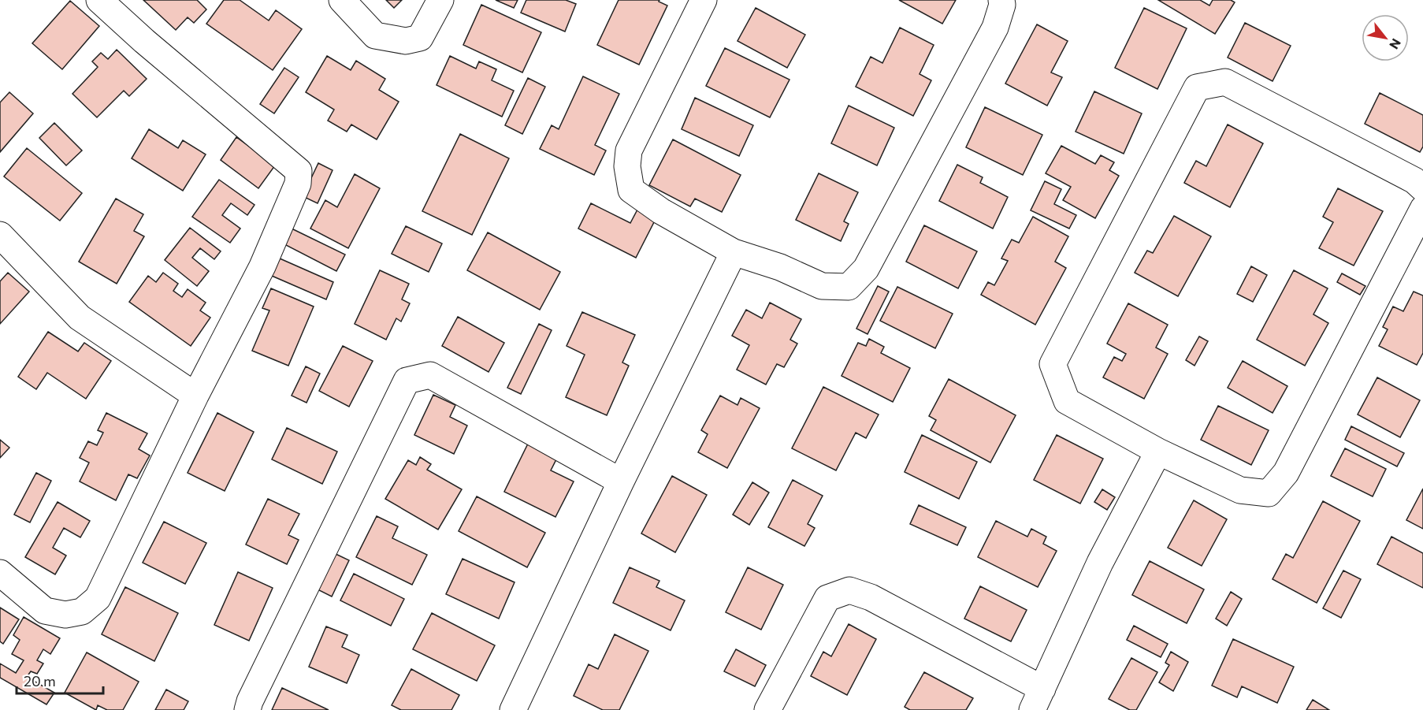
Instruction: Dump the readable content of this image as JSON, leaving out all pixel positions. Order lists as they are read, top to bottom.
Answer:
{
  "scale_bar": "20 m",
  "north": "bottom right"
}
